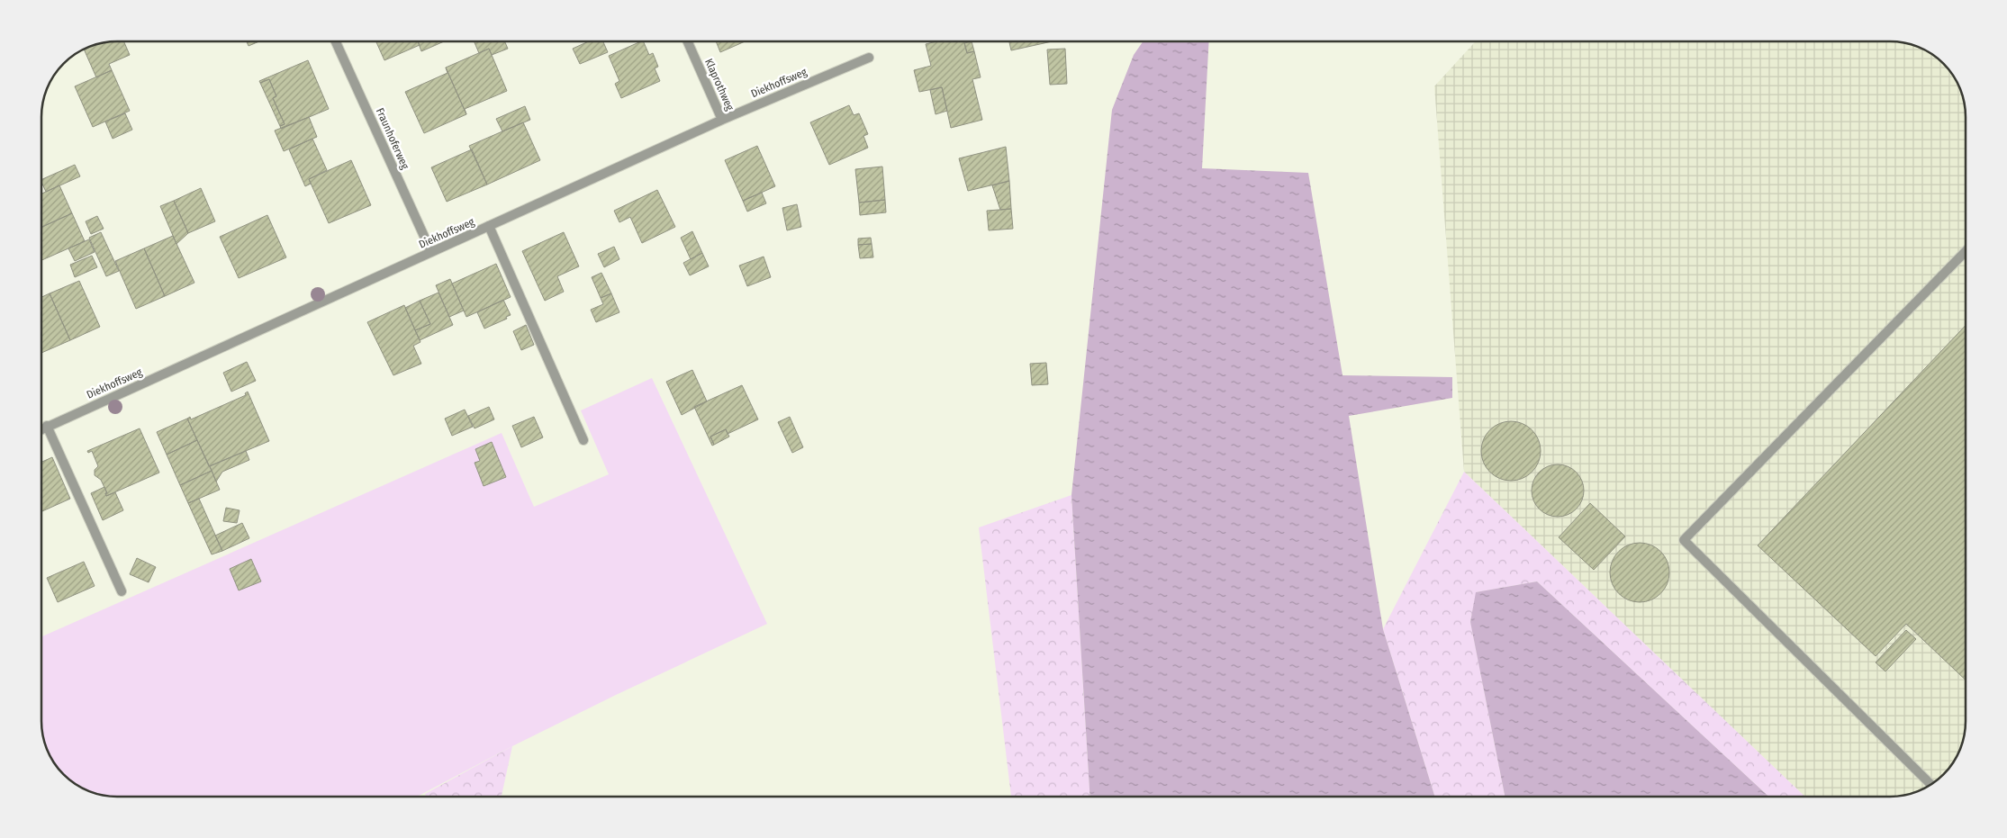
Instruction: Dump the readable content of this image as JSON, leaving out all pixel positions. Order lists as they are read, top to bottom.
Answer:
{
  "streets": {
    "street": ["Diekhoffsweg", "Klaprothweg", "Fraunhoferweg"]
  },
  "crossings": [
    ["Diekhoffsweg", "Klaprothweg"],
    ["Diekhoffsweg", "Fraunhoferweg"]
  ]
}
